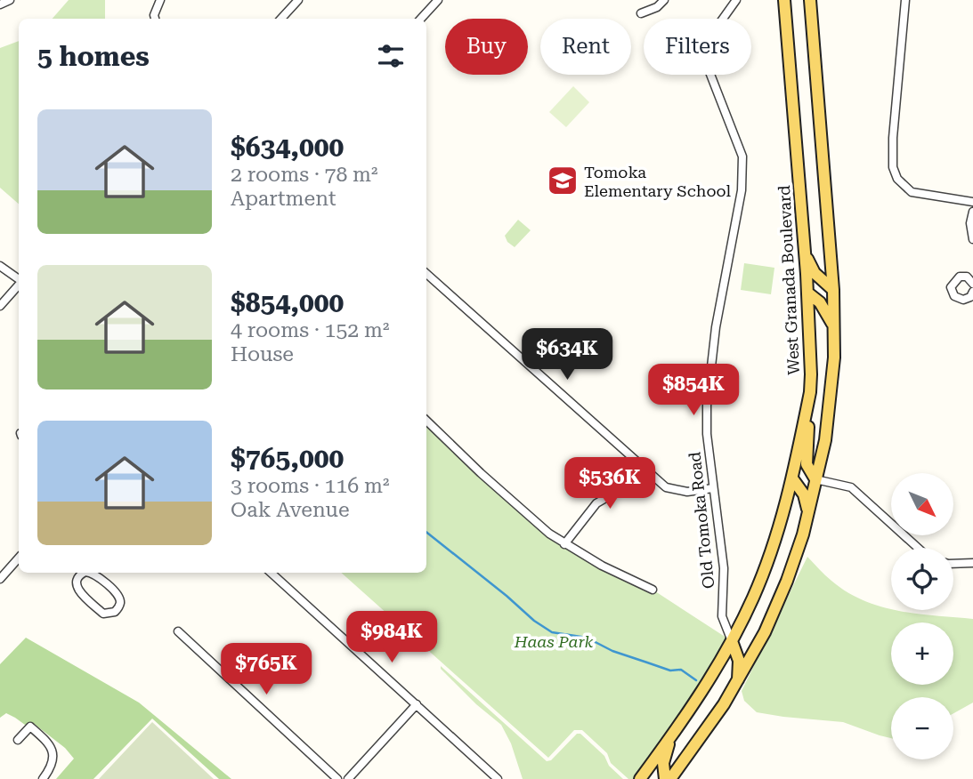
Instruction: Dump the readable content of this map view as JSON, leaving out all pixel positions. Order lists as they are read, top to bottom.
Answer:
{
  "streets": {
    "main road": ["West Granada Boulevard"],
    "street": ["Old Tomoka Road"]
  },
  "crossings": [
    ["West Granada Boulevard", "Old Tomoka Road"]
  ],
  "parks": ["Haas Park"],
  "places": {
    "school or university": ["Tomoka Elementary School"]
  },
  "north": "bottom right",
  "page": {
    "chip": ["Buy", "Rent", "Filters"],
    "heading": "5 homes",
    "list": [
      {
        "name": "$634,000",
        "note": "2 rooms · 78 m² · Apartment"
      },
      {
        "name": "$854,000",
        "note": "4 rooms · 152 m² · House"
      },
      {
        "name": "$765,000",
        "note": "3 rooms · 116 m² · Oak Avenue"
      }
    ],
    "price": [
      "$634K",
      "$854K",
      "$536K",
      "$984K",
      "$765K"
    ],
    "map_buttons": ["+", "−"]
  }
}
